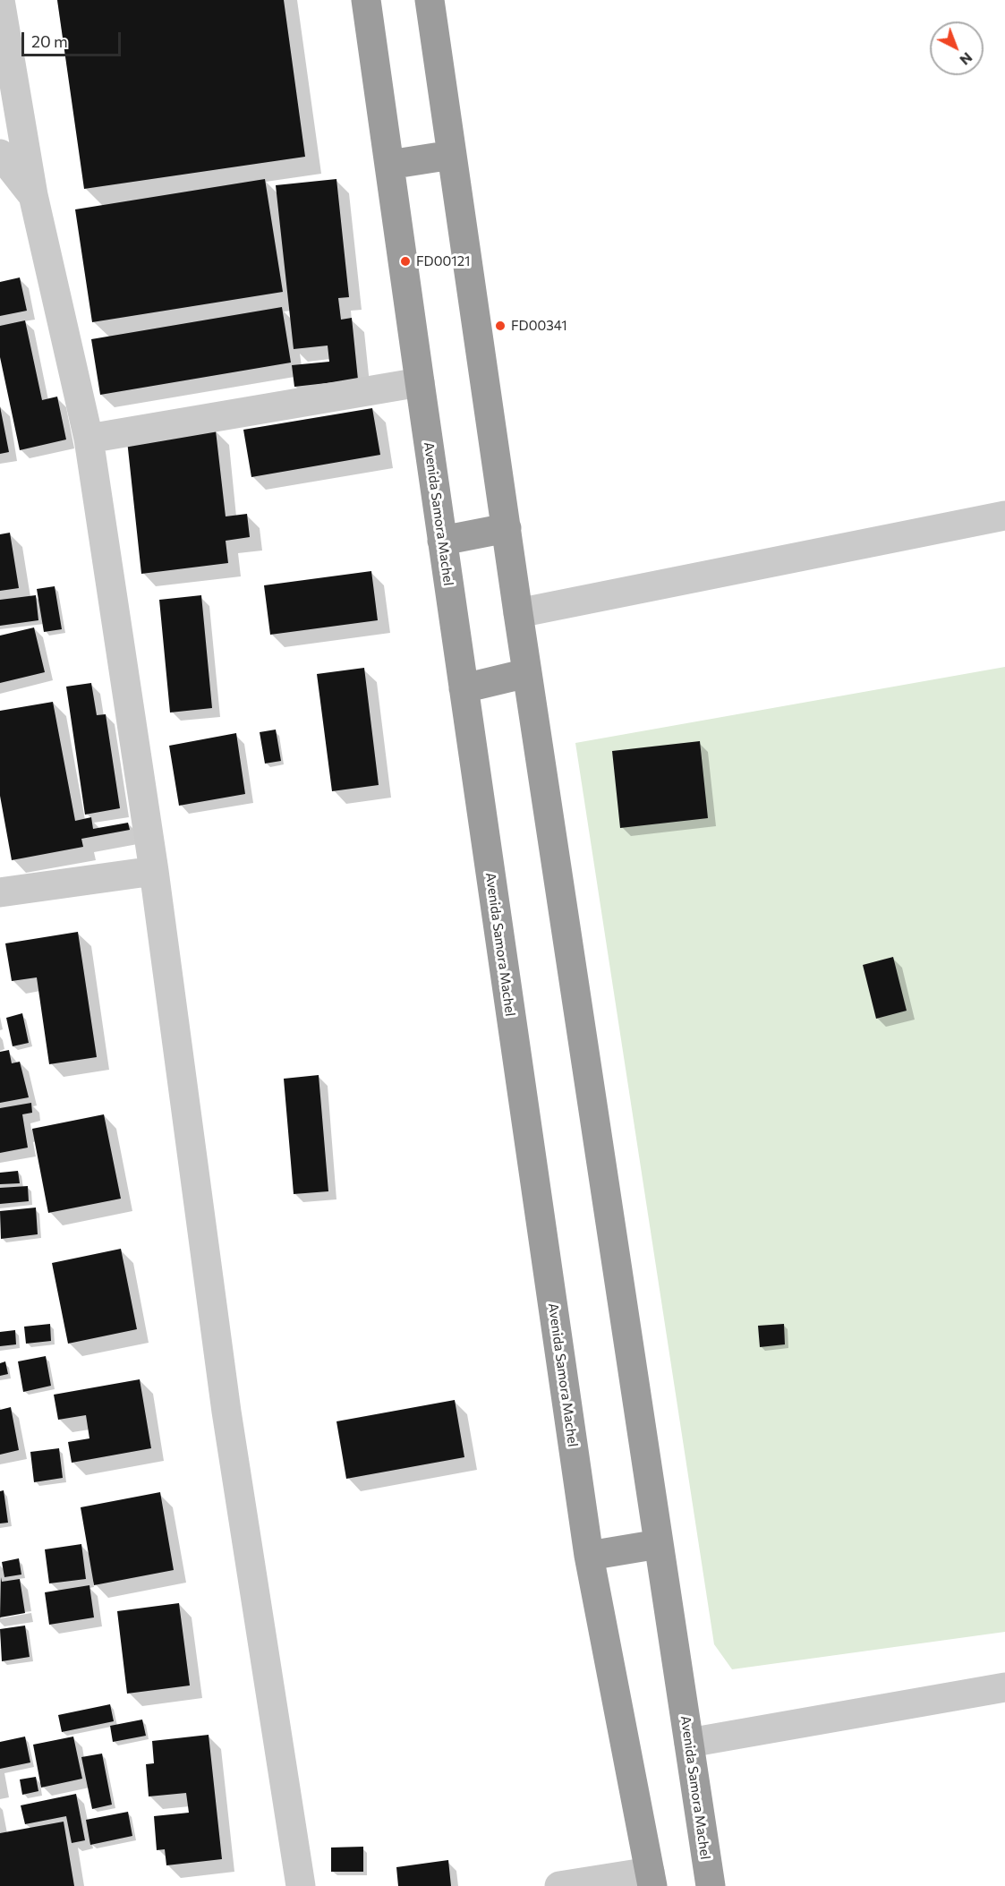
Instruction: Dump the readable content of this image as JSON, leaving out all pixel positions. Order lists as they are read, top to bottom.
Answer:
{
  "streets": {
    "highway": ["Avenida Samora Machel"]
  },
  "places": ["FD00121", "FD00341"],
  "scale_bar": "20 m",
  "north": "bottom right"
}
